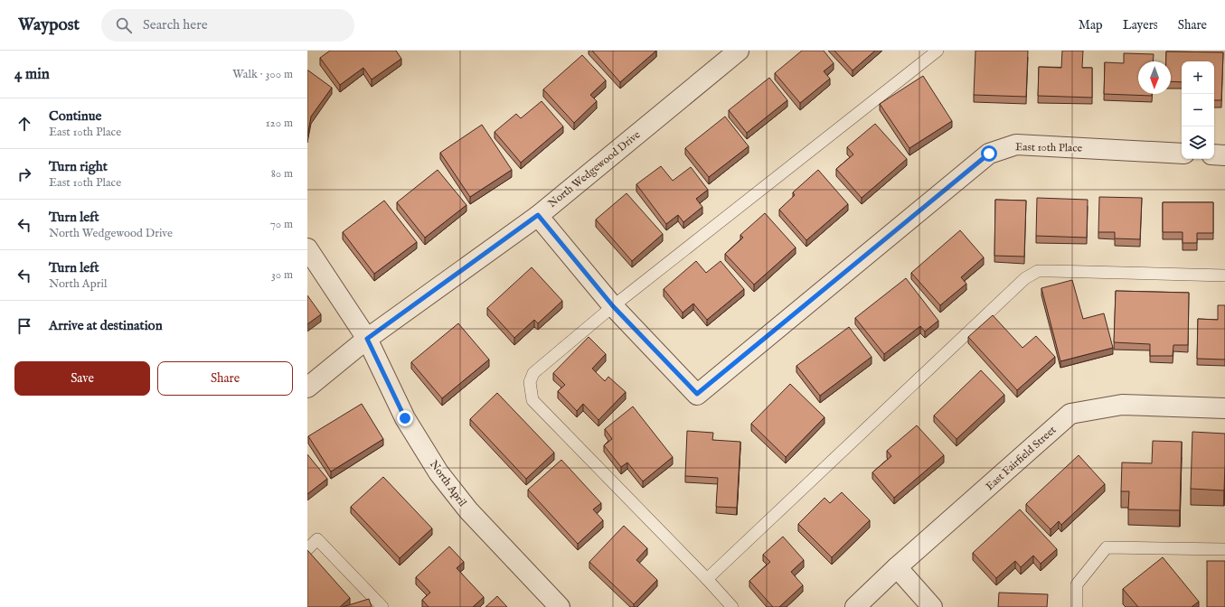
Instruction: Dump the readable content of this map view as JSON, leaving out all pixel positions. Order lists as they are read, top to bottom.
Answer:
{
  "streets": {
    "street": [
      "East 10th Place",
      "North Wedgewood Drive",
      "East Fairfield Street",
      "North April"
    ]
  },
  "crossings": [
    ["East 10th Place", "North Wedgewood Drive"],
    ["North Wedgewood Drive", "North April"]
  ],
  "north": "bottom",
  "page": {
    "header": "Waypost",
    "search": "Search here",
    "nav": ["Map", "Layers", "Share"],
    "heading": ["4 min", "Walk · 300 m"],
    "map_buttons": ["+", "−"],
    "list": [
      ["Continue", "East 10th Place", "120 m"],
      ["Turn right", "East 10th Place", "80 m"],
      ["Turn left", "North Wedgewood Drive", "70 m"],
      ["Turn left", "North April", "30 m"],
      "Arrive at destination"
    ],
    "buttons": ["Save", "Share"]
  }
}
